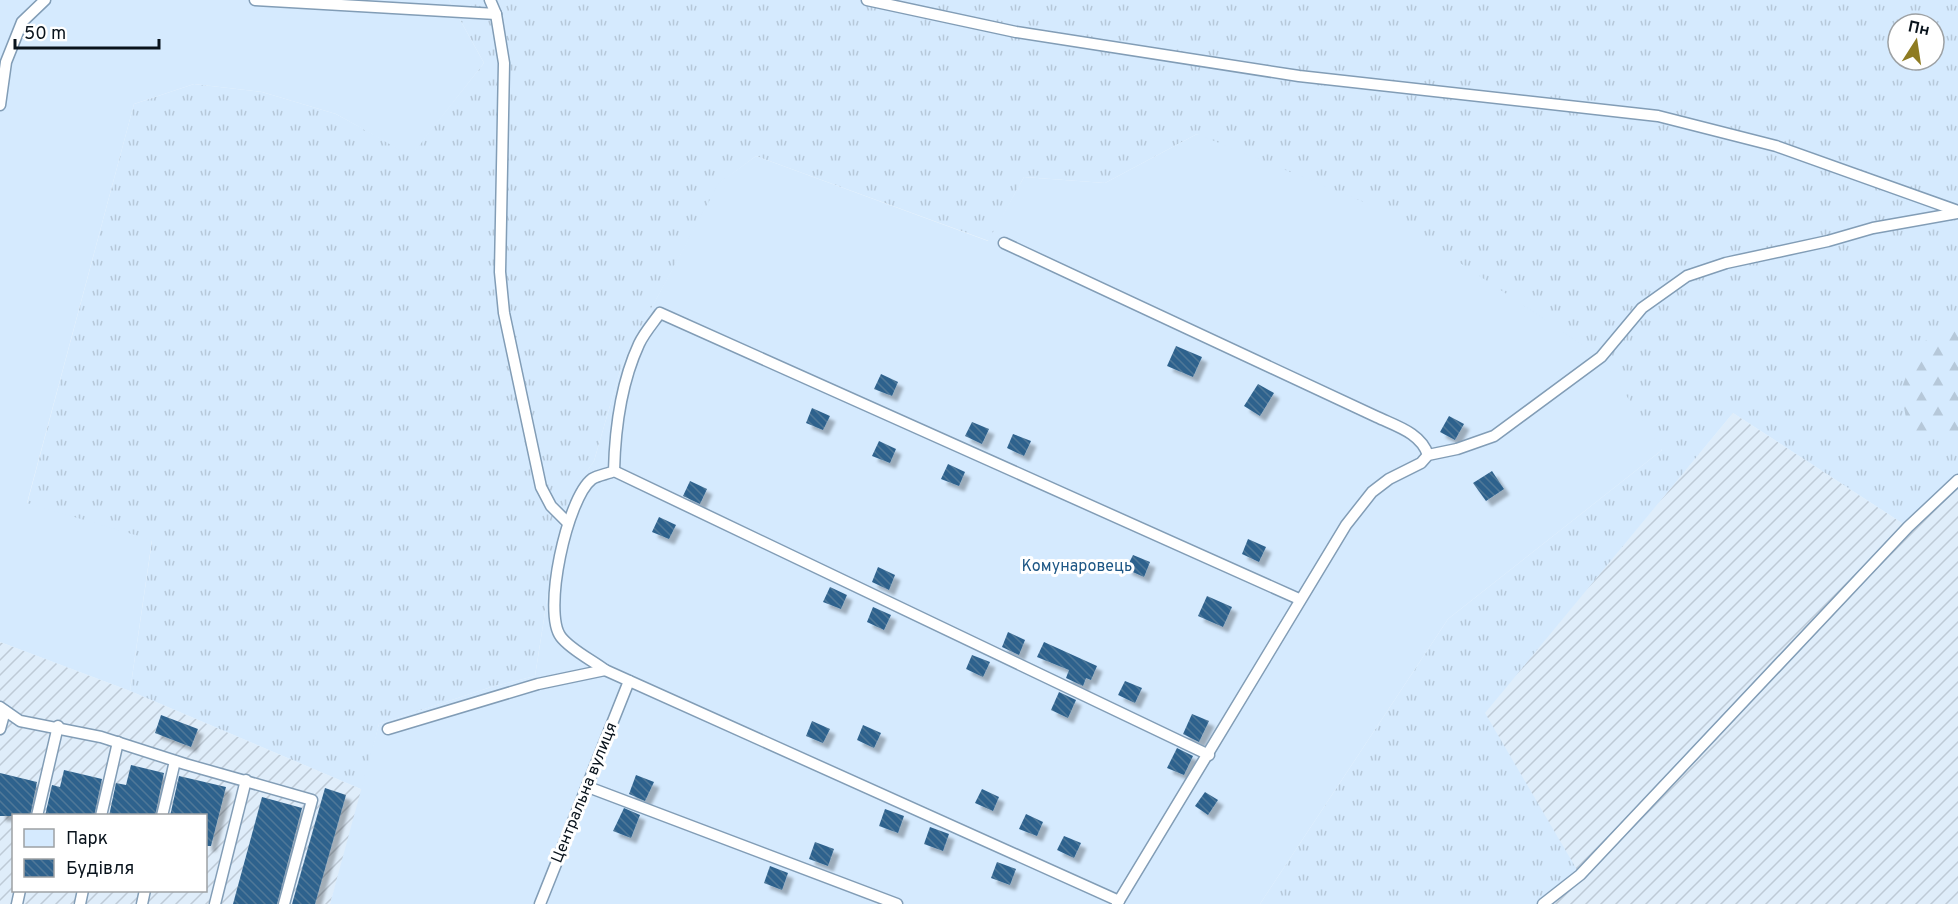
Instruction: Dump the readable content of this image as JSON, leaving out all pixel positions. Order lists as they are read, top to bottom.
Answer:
{
  "streets": {
    "lane": ["Центральна вулиця"]
  },
  "parks": ["Комунаровець"],
  "legend": ["Парк", "Будівля"],
  "scale_bar": "50 m",
  "north": "top"
}
